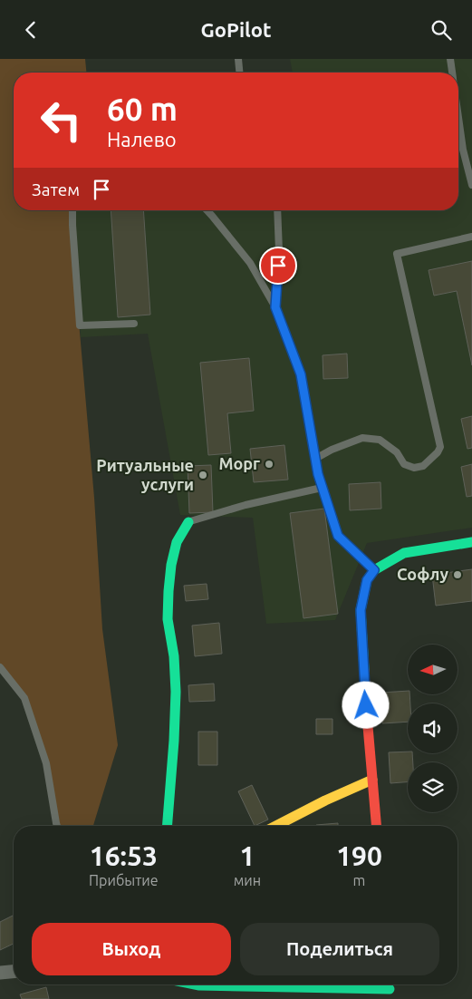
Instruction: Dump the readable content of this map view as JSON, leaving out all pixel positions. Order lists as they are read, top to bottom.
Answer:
{
  "places": ["Морг", "Ритуальные услуги", "Софлу"],
  "north": "left",
  "page": {
    "header": "GoPilot",
    "turn": ["60 m", "Налево"],
    "then": "Затем",
    "eta": [
      "16:53",
      "Прибытие",
      "1",
      "мин",
      "190",
      "m"
    ],
    "buttons": ["Выход", "Поделиться"]
  }
}
